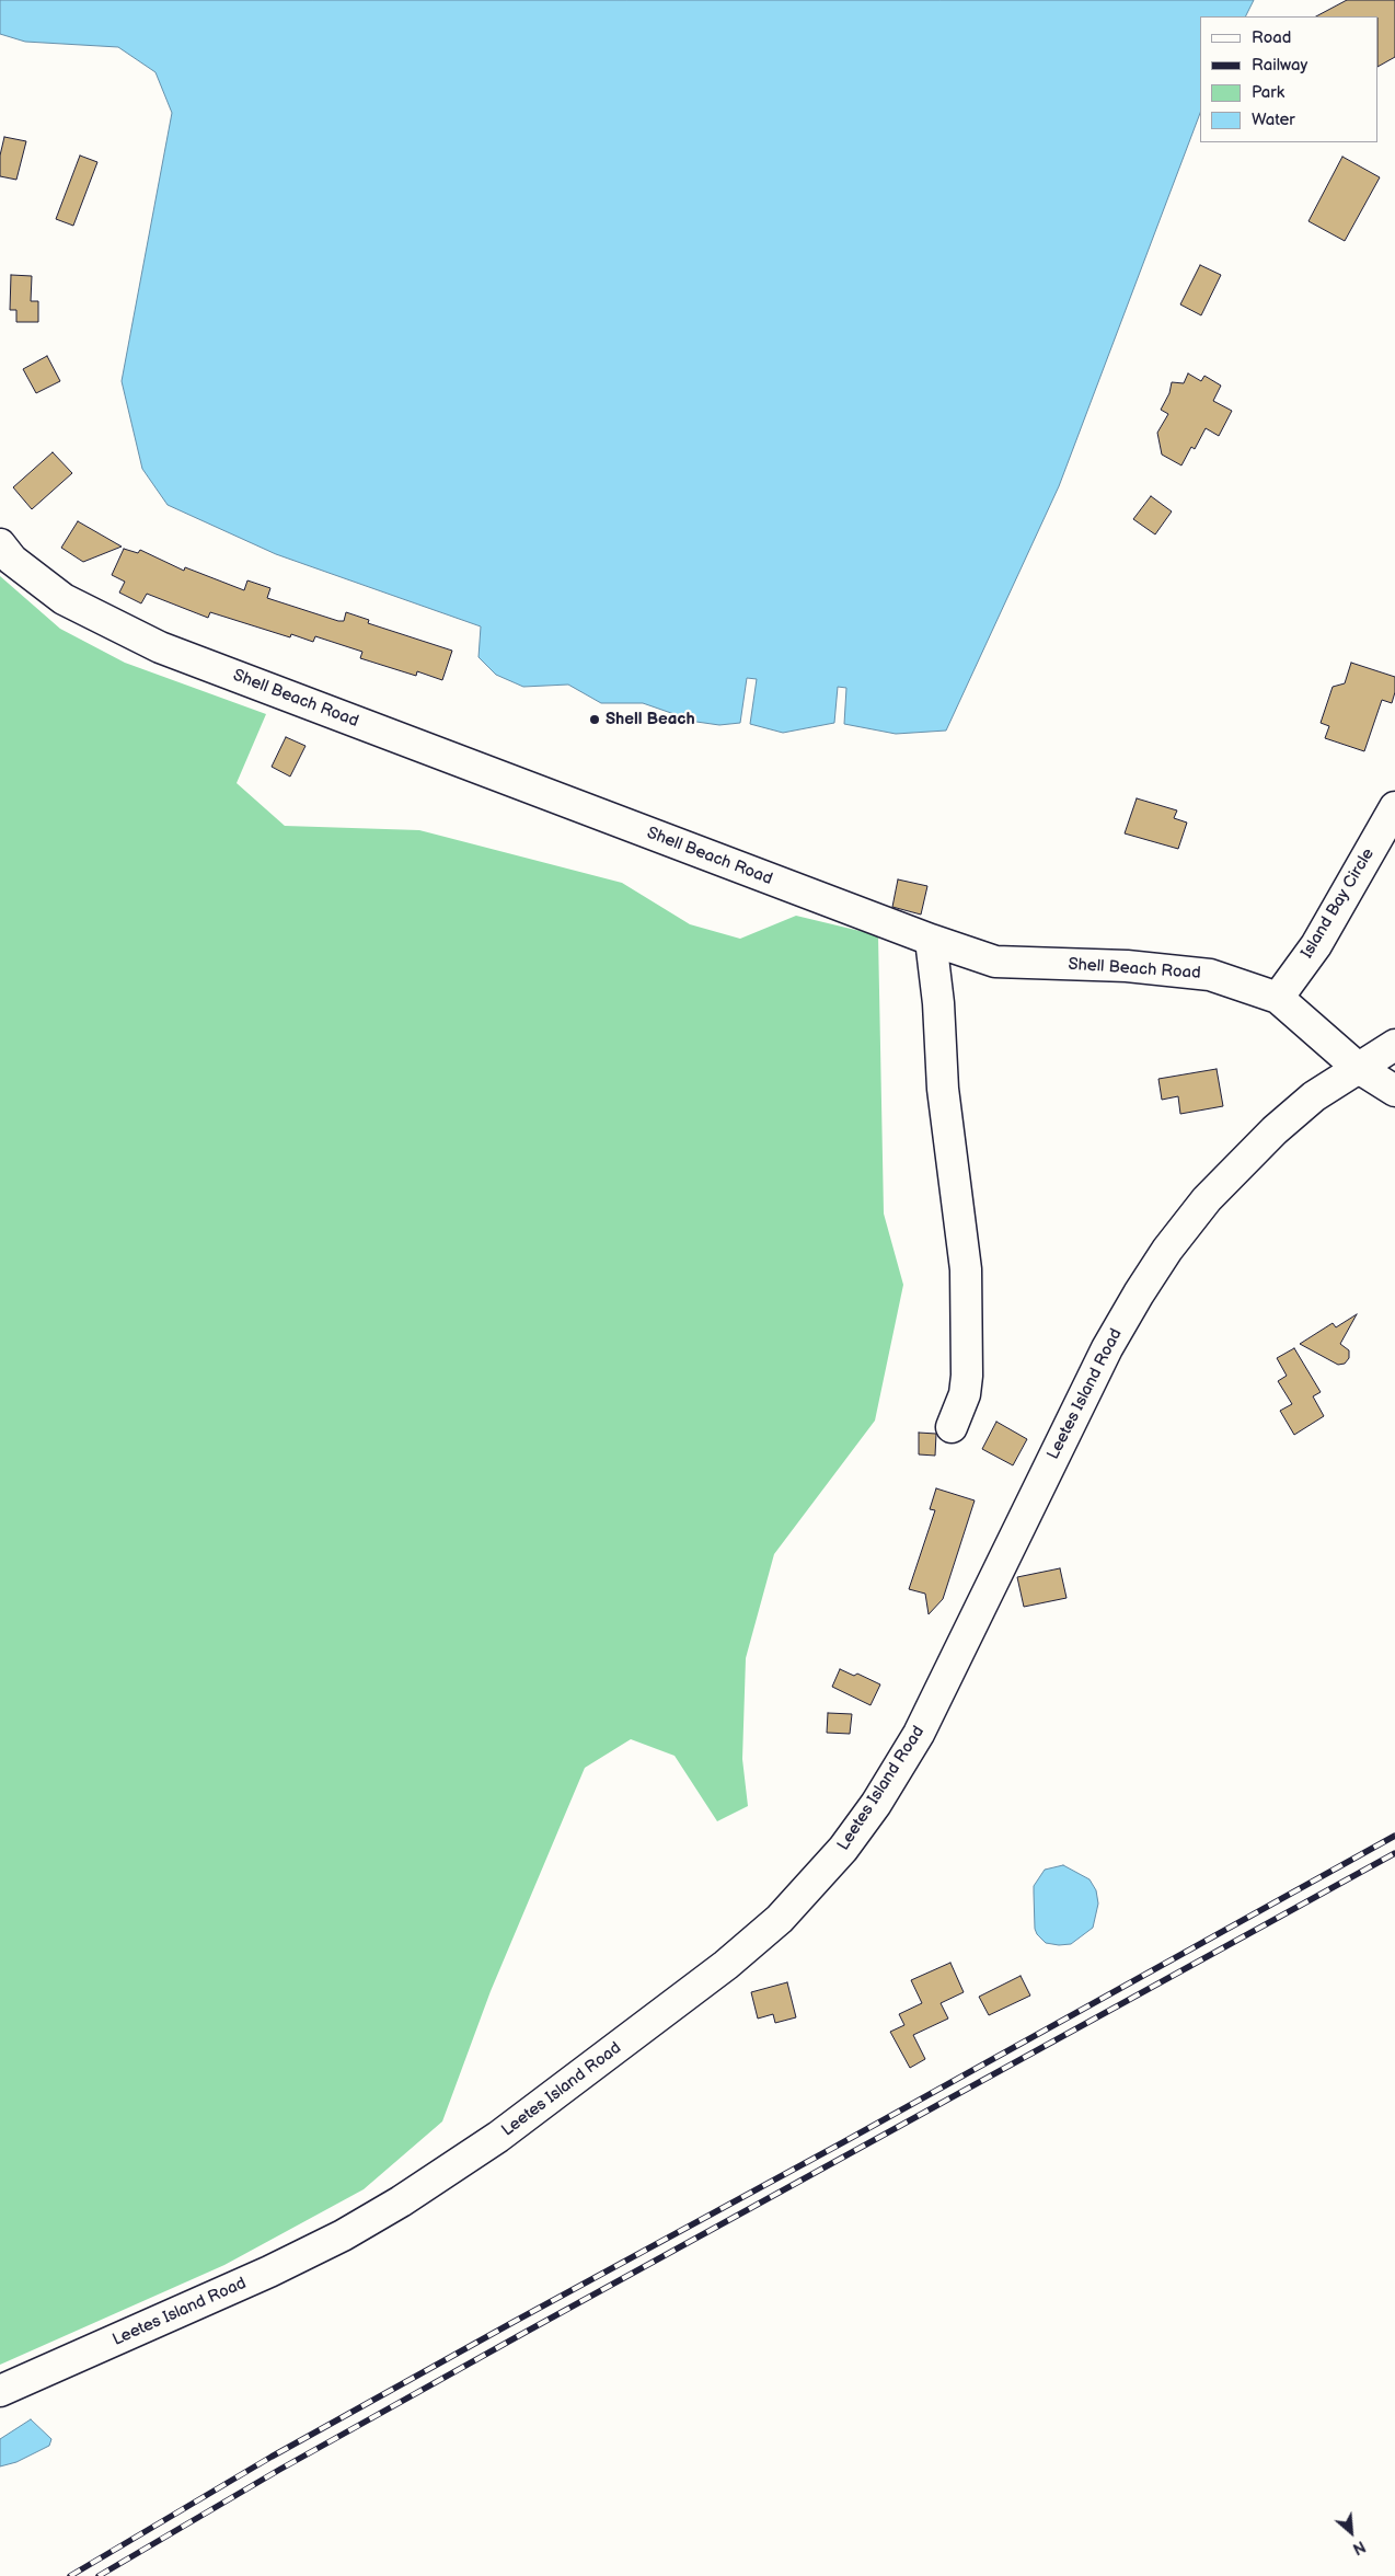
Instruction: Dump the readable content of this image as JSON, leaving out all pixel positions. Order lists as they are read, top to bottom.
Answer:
{
  "streets": {
    "main road": ["Shell Beach Road", "Island Bay Circle", "Leetes Island Road"]
  },
  "crossings": [
    ["Shell Beach Road", "Island Bay Circle"],
    ["Shell Beach Road", "Leetes Island Road"]
  ],
  "places": ["Shell Beach"],
  "legend": [
    "Road",
    "Railway",
    "Park",
    "Water"
  ],
  "north": "bottom right"
}
